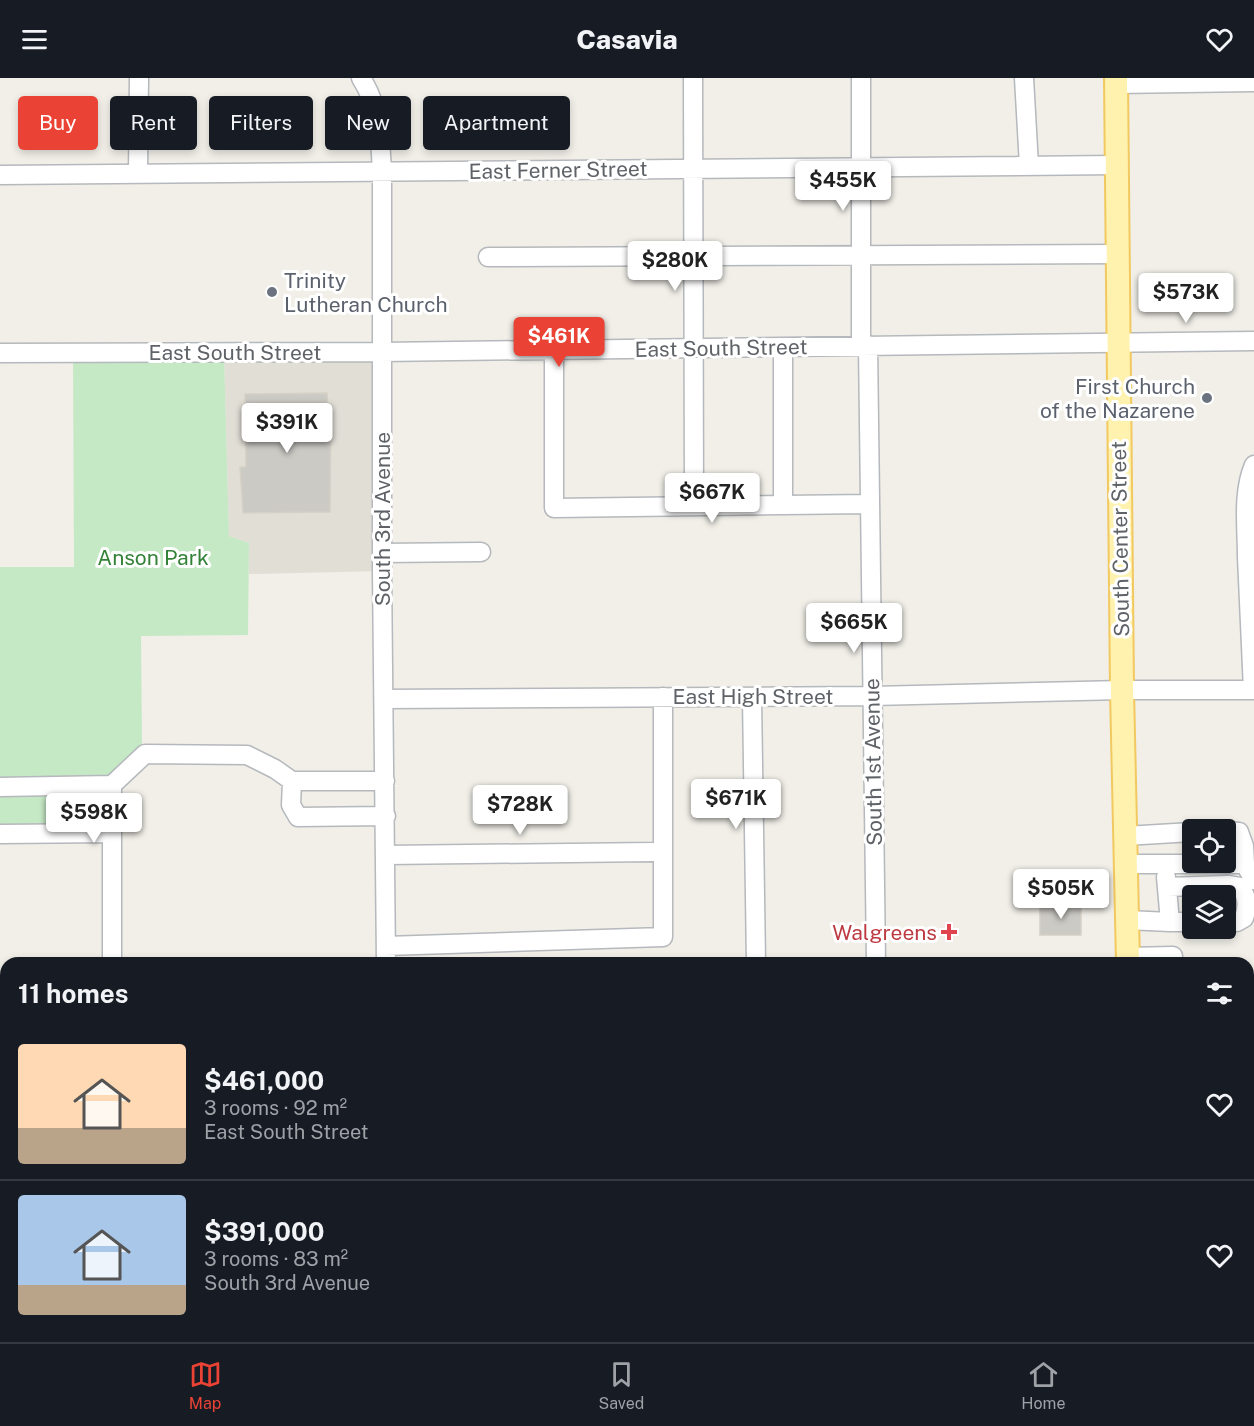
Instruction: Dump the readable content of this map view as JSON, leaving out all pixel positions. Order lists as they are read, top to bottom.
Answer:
{
  "streets": {
    "main road": ["South Center Street"],
    "street": [
      "East Ferner Street",
      "East South Street",
      "South 3rd Avenue",
      "East High Street",
      "South 1st Avenue"
    ]
  },
  "crossings": [
    ["East Ferner Street", "South 3rd Avenue"],
    ["East Ferner Street", "South Center Street"],
    ["East Ferner Street", "South 1st Avenue"],
    ["East South Street", "South 3rd Avenue"],
    ["East South Street", "South Center Street"],
    ["East South Street", "South 1st Avenue"],
    ["South 3rd Avenue", "East High Street"],
    ["South Center Street", "East High Street"],
    ["East High Street", "South 1st Avenue"]
  ],
  "parks": ["Anson Park"],
  "places": {
    "other": ["Trinity Lutheran Church", "First Church of the Nazarene"],
    "health": ["Walgreens"]
  },
  "page": {
    "header": "Casavia",
    "chip": [
      "Buy",
      "Rent",
      "Filters",
      "New",
      "Apartment"
    ],
    "price": [
      "$455K",
      "$280K",
      "$573K",
      "$461K",
      "$391K",
      "$667K",
      "$665K",
      "$671K",
      "$728K",
      "$598K",
      "$505K"
    ],
    "heading": "11 homes",
    "list": [
      {
        "name": "$461,000",
        "note": "3 rooms · 92 m² · East South Street"
      },
      {
        "name": "$391,000",
        "note": "3 rooms · 83 m² · South 3rd Avenue"
      }
    ],
    "tabs": ["Map", "Saved", "Home"]
  }
}
